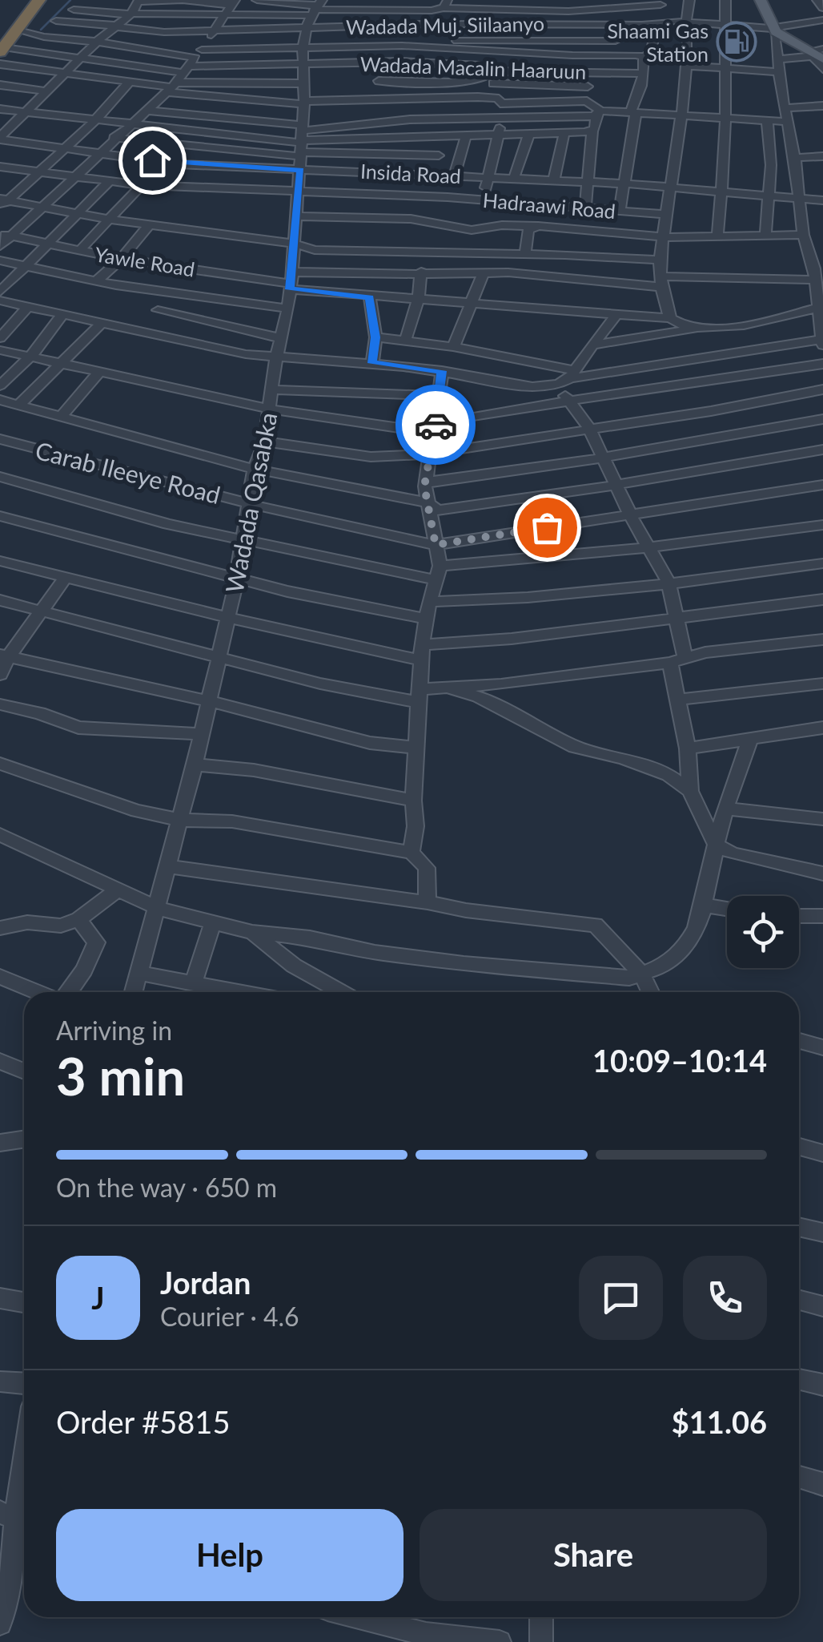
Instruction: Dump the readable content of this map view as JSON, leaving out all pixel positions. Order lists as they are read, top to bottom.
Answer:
{
  "streets": {
    "street": [
      "Wadada Muj. Siilaanyo",
      "Wadada Macalin Haaruun",
      "Insida Road",
      "Hadraawi Road",
      "Yawle Road",
      "Carab Ileeye Road",
      "Wadada Qasabka"
    ]
  },
  "crossings": [
    ["Wadada Muj. Siilaanyo", "Wadada Qasabka"],
    ["Wadada Macalin Haaruun", "Wadada Qasabka"],
    ["Insida Road", "Wadada Qasabka"],
    ["Hadraawi Road", "Wadada Qasabka"],
    ["Yawle Road", "Wadada Qasabka"],
    ["Carab Ileeye Road", "Wadada Qasabka"]
  ],
  "places": {
    "fuel station": ["Shaami Gas Station"]
  },
  "page": {
    "heading": ["3 min", "Arriving in", "10:09–10:14"],
    "panel": [
      "Jordan",
      "Courier · 4.6",
      "Order #5815",
      "$11.06"
    ],
    "bar": "On the way · 650 m",
    "round": "J",
    "buttons": ["Help", "Share"]
  }
}
